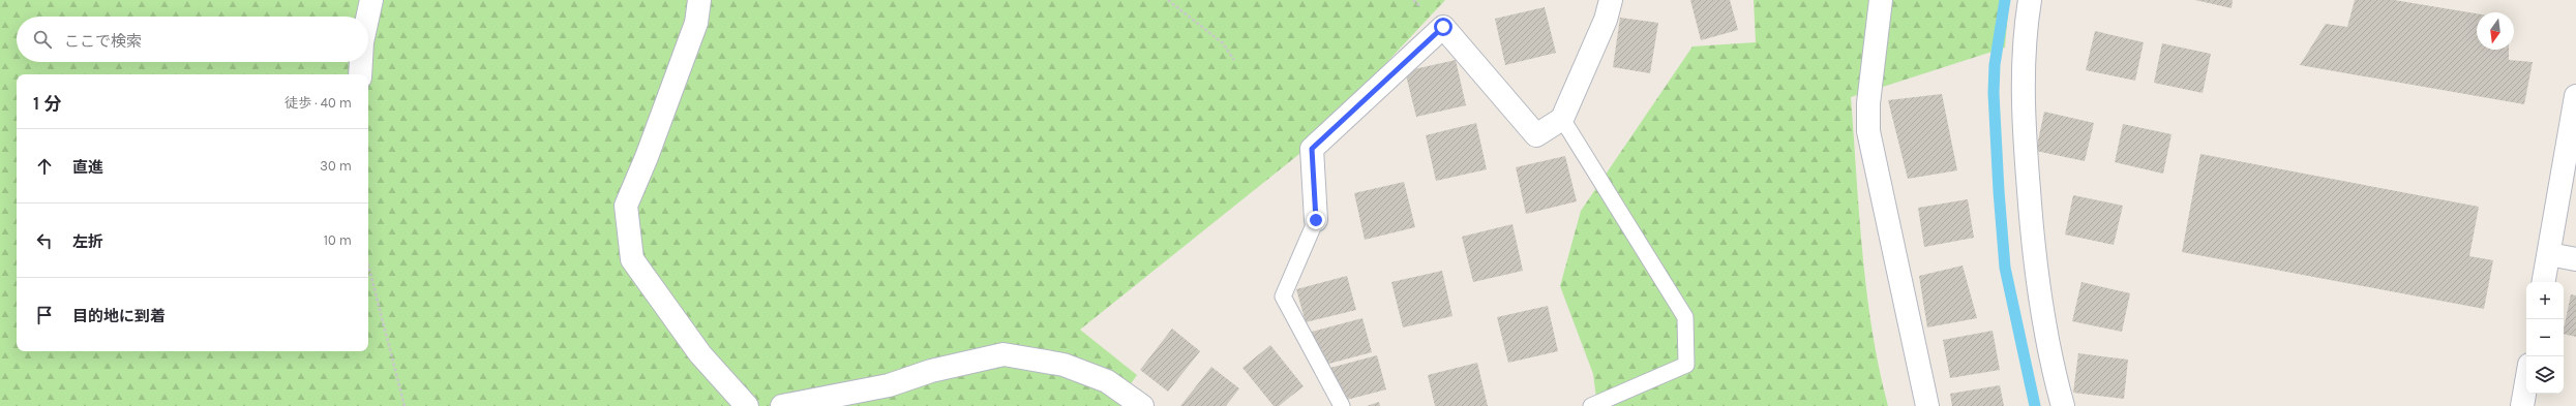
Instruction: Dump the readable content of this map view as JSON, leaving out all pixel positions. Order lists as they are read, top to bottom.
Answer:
{
  "north": "bottom",
  "page": {
    "search": "ここで検索",
    "heading": ["1 分", "徒歩 · 40 m"],
    "list": [
      ["直進", "30 m"],
      ["左折", "10 m"],
      "目的地に到着"
    ],
    "map_buttons": ["+", "−"]
  }
}
